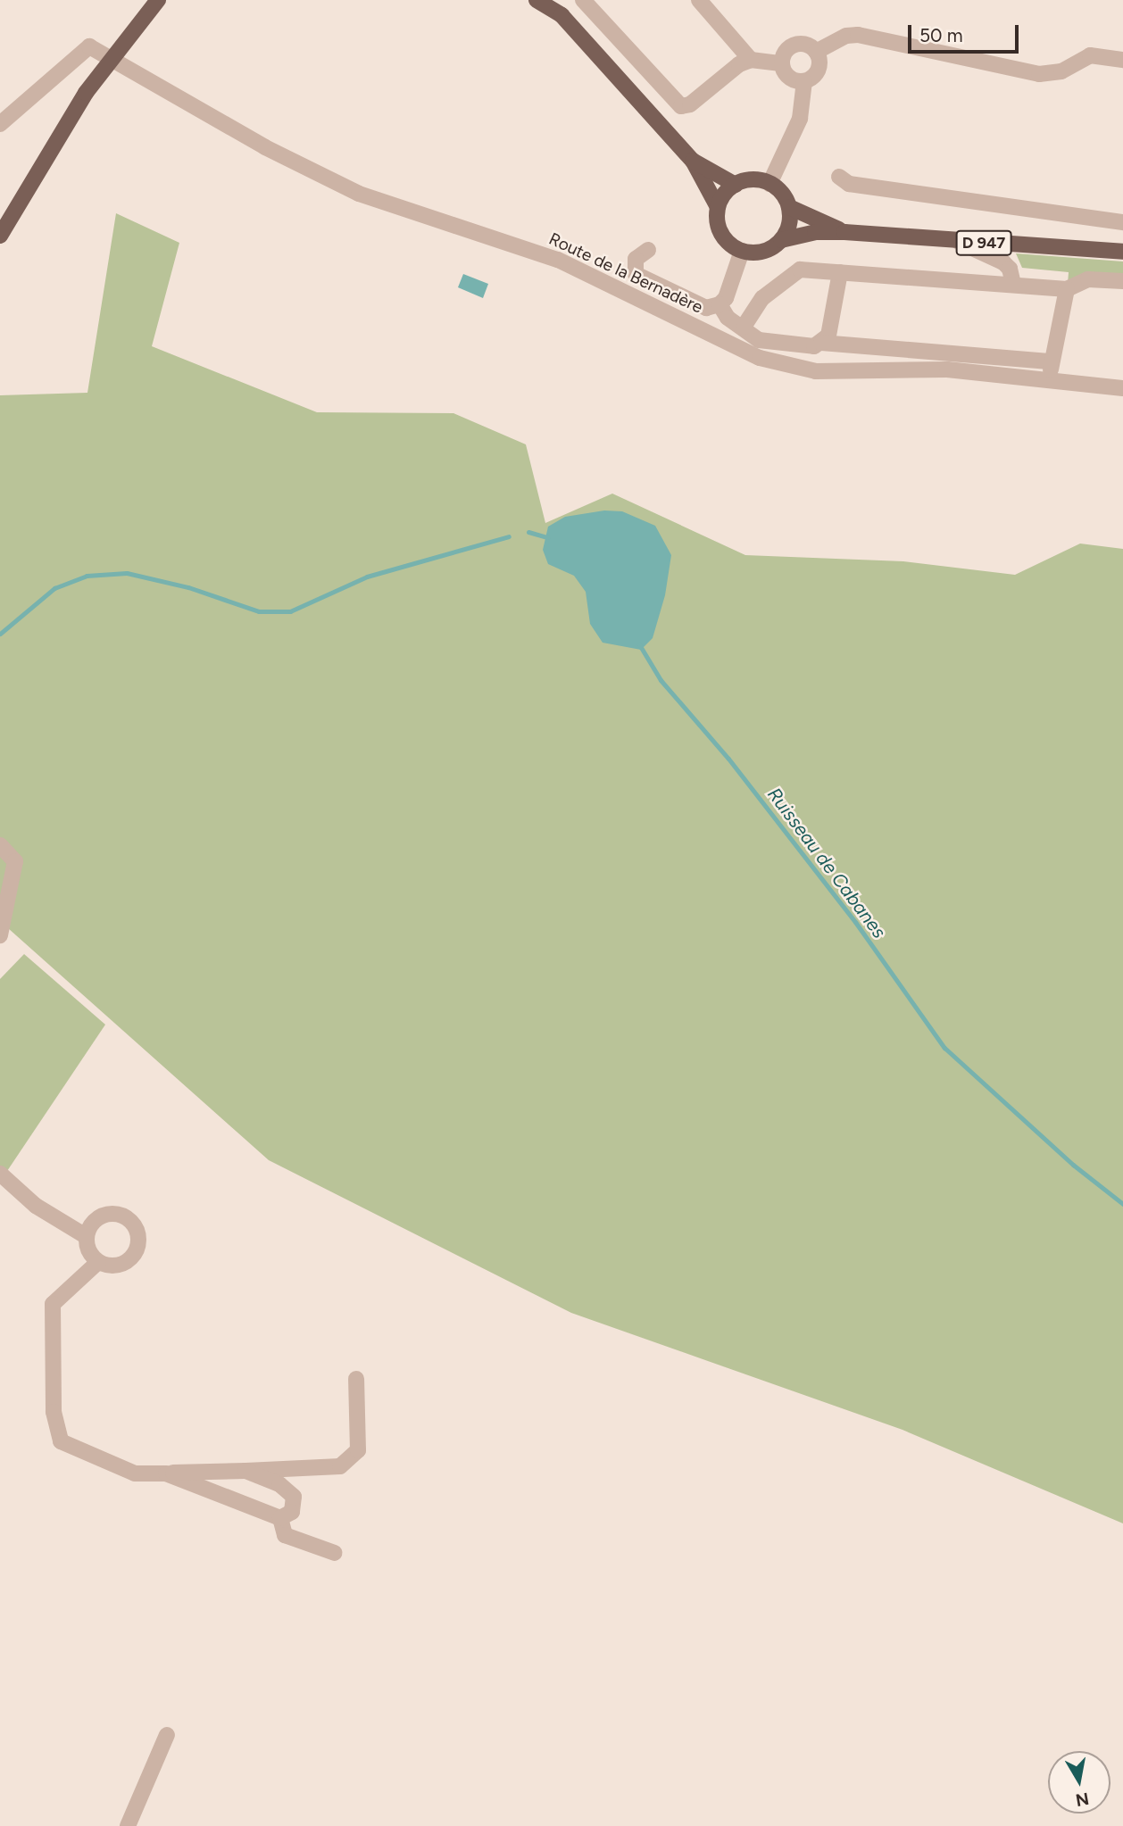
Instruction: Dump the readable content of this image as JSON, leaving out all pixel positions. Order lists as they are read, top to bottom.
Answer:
{
  "streets": {
    "main road": ["D 947"],
    "street": ["Route de la Bernadère"]
  },
  "water": ["Ruisseau de Cabanes"],
  "scale_bar": "50 m",
  "north": "bottom"
}
